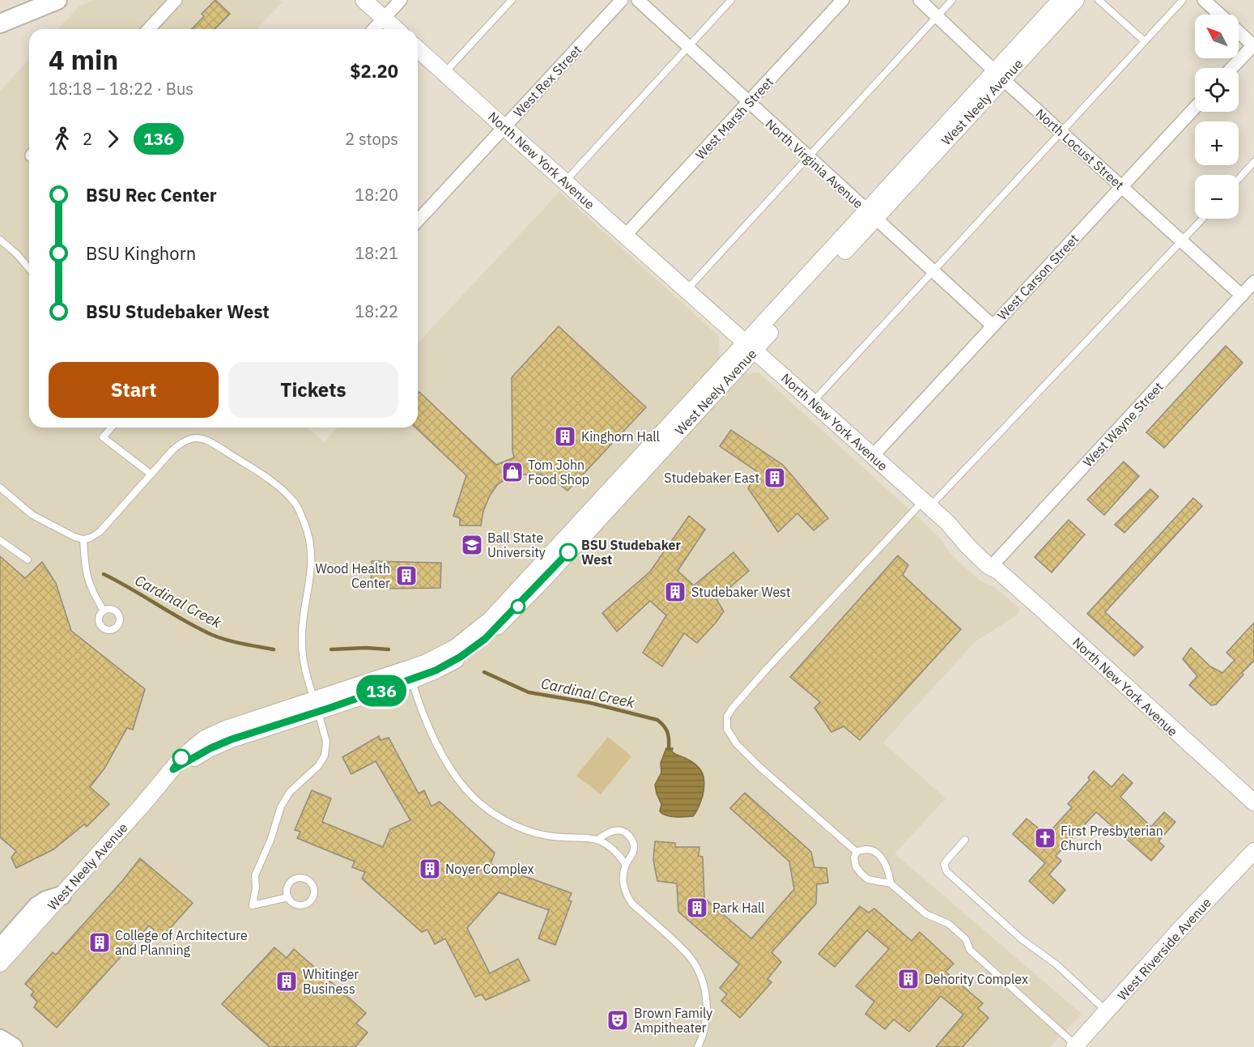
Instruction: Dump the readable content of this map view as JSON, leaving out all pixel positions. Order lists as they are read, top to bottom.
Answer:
{
  "streets": {
    "street": [
      "West Rex Street",
      "West Neely Avenue",
      "West Marsh Street",
      "North Locust Street",
      "North New York Avenue",
      "North Virginia Avenue",
      "West Carson Street",
      "West Wayne Street",
      "West Riverside Avenue"
    ]
  },
  "crossings": [
    ["West Rex Street", "North New York Avenue"],
    ["West Neely Avenue", "North Locust Street"],
    ["West Neely Avenue", "North New York Avenue"],
    ["West Neely Avenue", "North Virginia Avenue"],
    ["West Marsh Street", "North New York Avenue"],
    ["West Marsh Street", "North Virginia Avenue"],
    ["North Locust Street", "West Carson Street"],
    ["North Locust Street", "West Wayne Street"],
    ["North New York Avenue", "West Carson Street"],
    ["North New York Avenue", "West Wayne Street"],
    ["North Virginia Avenue", "West Carson Street"]
  ],
  "water": ["Cardinal Creek"],
  "places": {
    "building": [
      "Kinghorn Hall",
      "Studebaker East",
      "Wood Health Center",
      "Studebaker West",
      "Noyer Complex",
      "Park Hall",
      "College of Architecture and Planning",
      "Dehority Complex",
      "Whitinger Business"
    ],
    "shop": ["Tom John Food Shop"],
    "school or university": ["Ball State University"],
    "other": ["BSU Studebaker West"],
    "church": ["First Presbyterian Church"],
    "theatre": ["Brown Family Ampitheater"]
  },
  "lines": ["bus line 136"],
  "north": "top left",
  "page": {
    "on_map": "136",
    "map_buttons": ["+", "−"],
    "heading": ["4 min", "18:18 – 18:22 · Bus", "$2.20"],
    "legs": ["2", "136", "2 stops"],
    "list": [
      {
        "name": "BSU Rec Center",
        "value": "18:20"
      },
      {
        "name": "BSU Kinghorn",
        "value": "18:21"
      },
      {
        "name": "BSU Studebaker West",
        "value": "18:22"
      }
    ],
    "buttons": ["Start", "Tickets"]
  }
}
